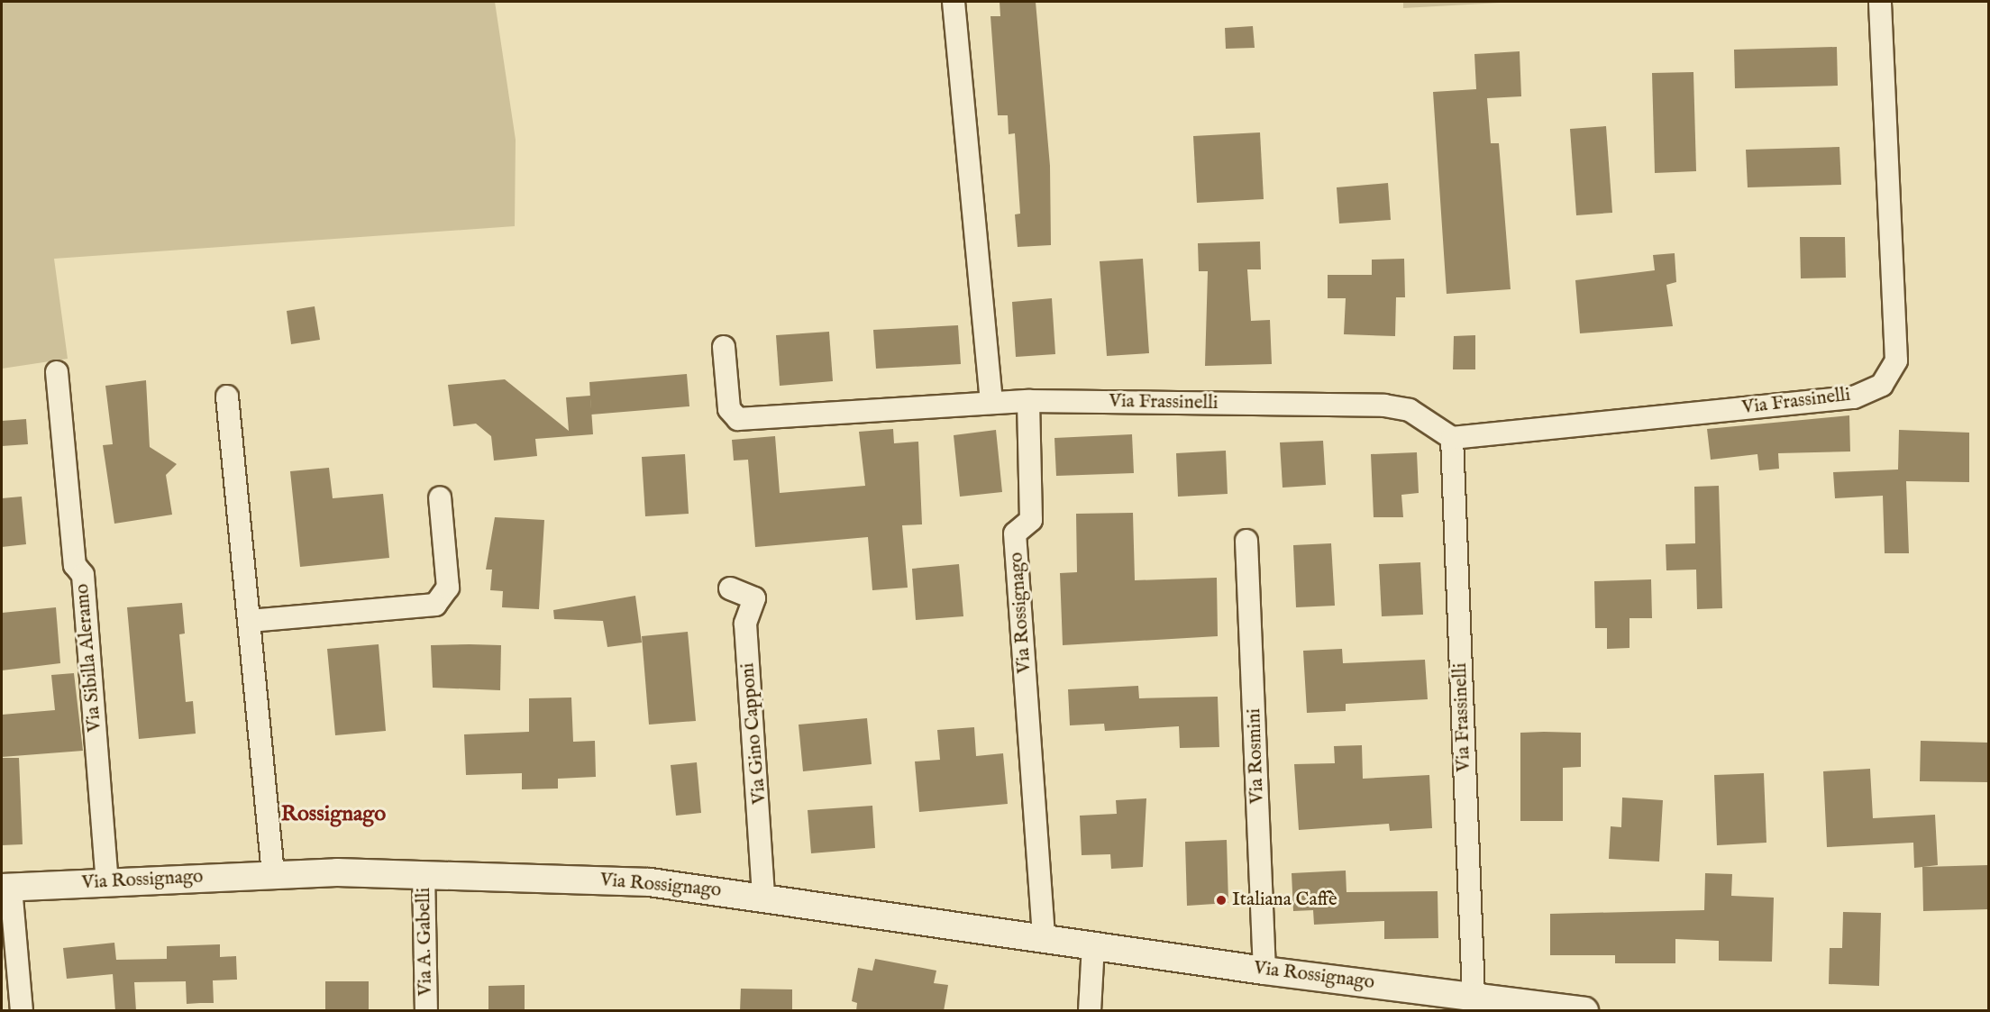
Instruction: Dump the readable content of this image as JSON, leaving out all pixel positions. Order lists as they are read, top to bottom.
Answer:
{
  "streets": {
    "street": [
      "Via Frassinelli",
      "Via Rossignago",
      "Via Sibilla Aleramo",
      "Via Gino Capponi",
      "Via Rosmini",
      "Via A. Gabelli"
    ]
  },
  "crossings": [
    ["Via Frassinelli", "Via Rossignago"],
    ["Via Rossignago", "Via Sibilla Aleramo"],
    ["Via Rossignago", "Via Gino Capponi"],
    ["Via Rossignago", "Via Rosmini"],
    ["Via Rossignago", "Via A. Gabelli"]
  ],
  "districts": ["Rossignago"],
  "places": ["Italiana Caffè"]
}
